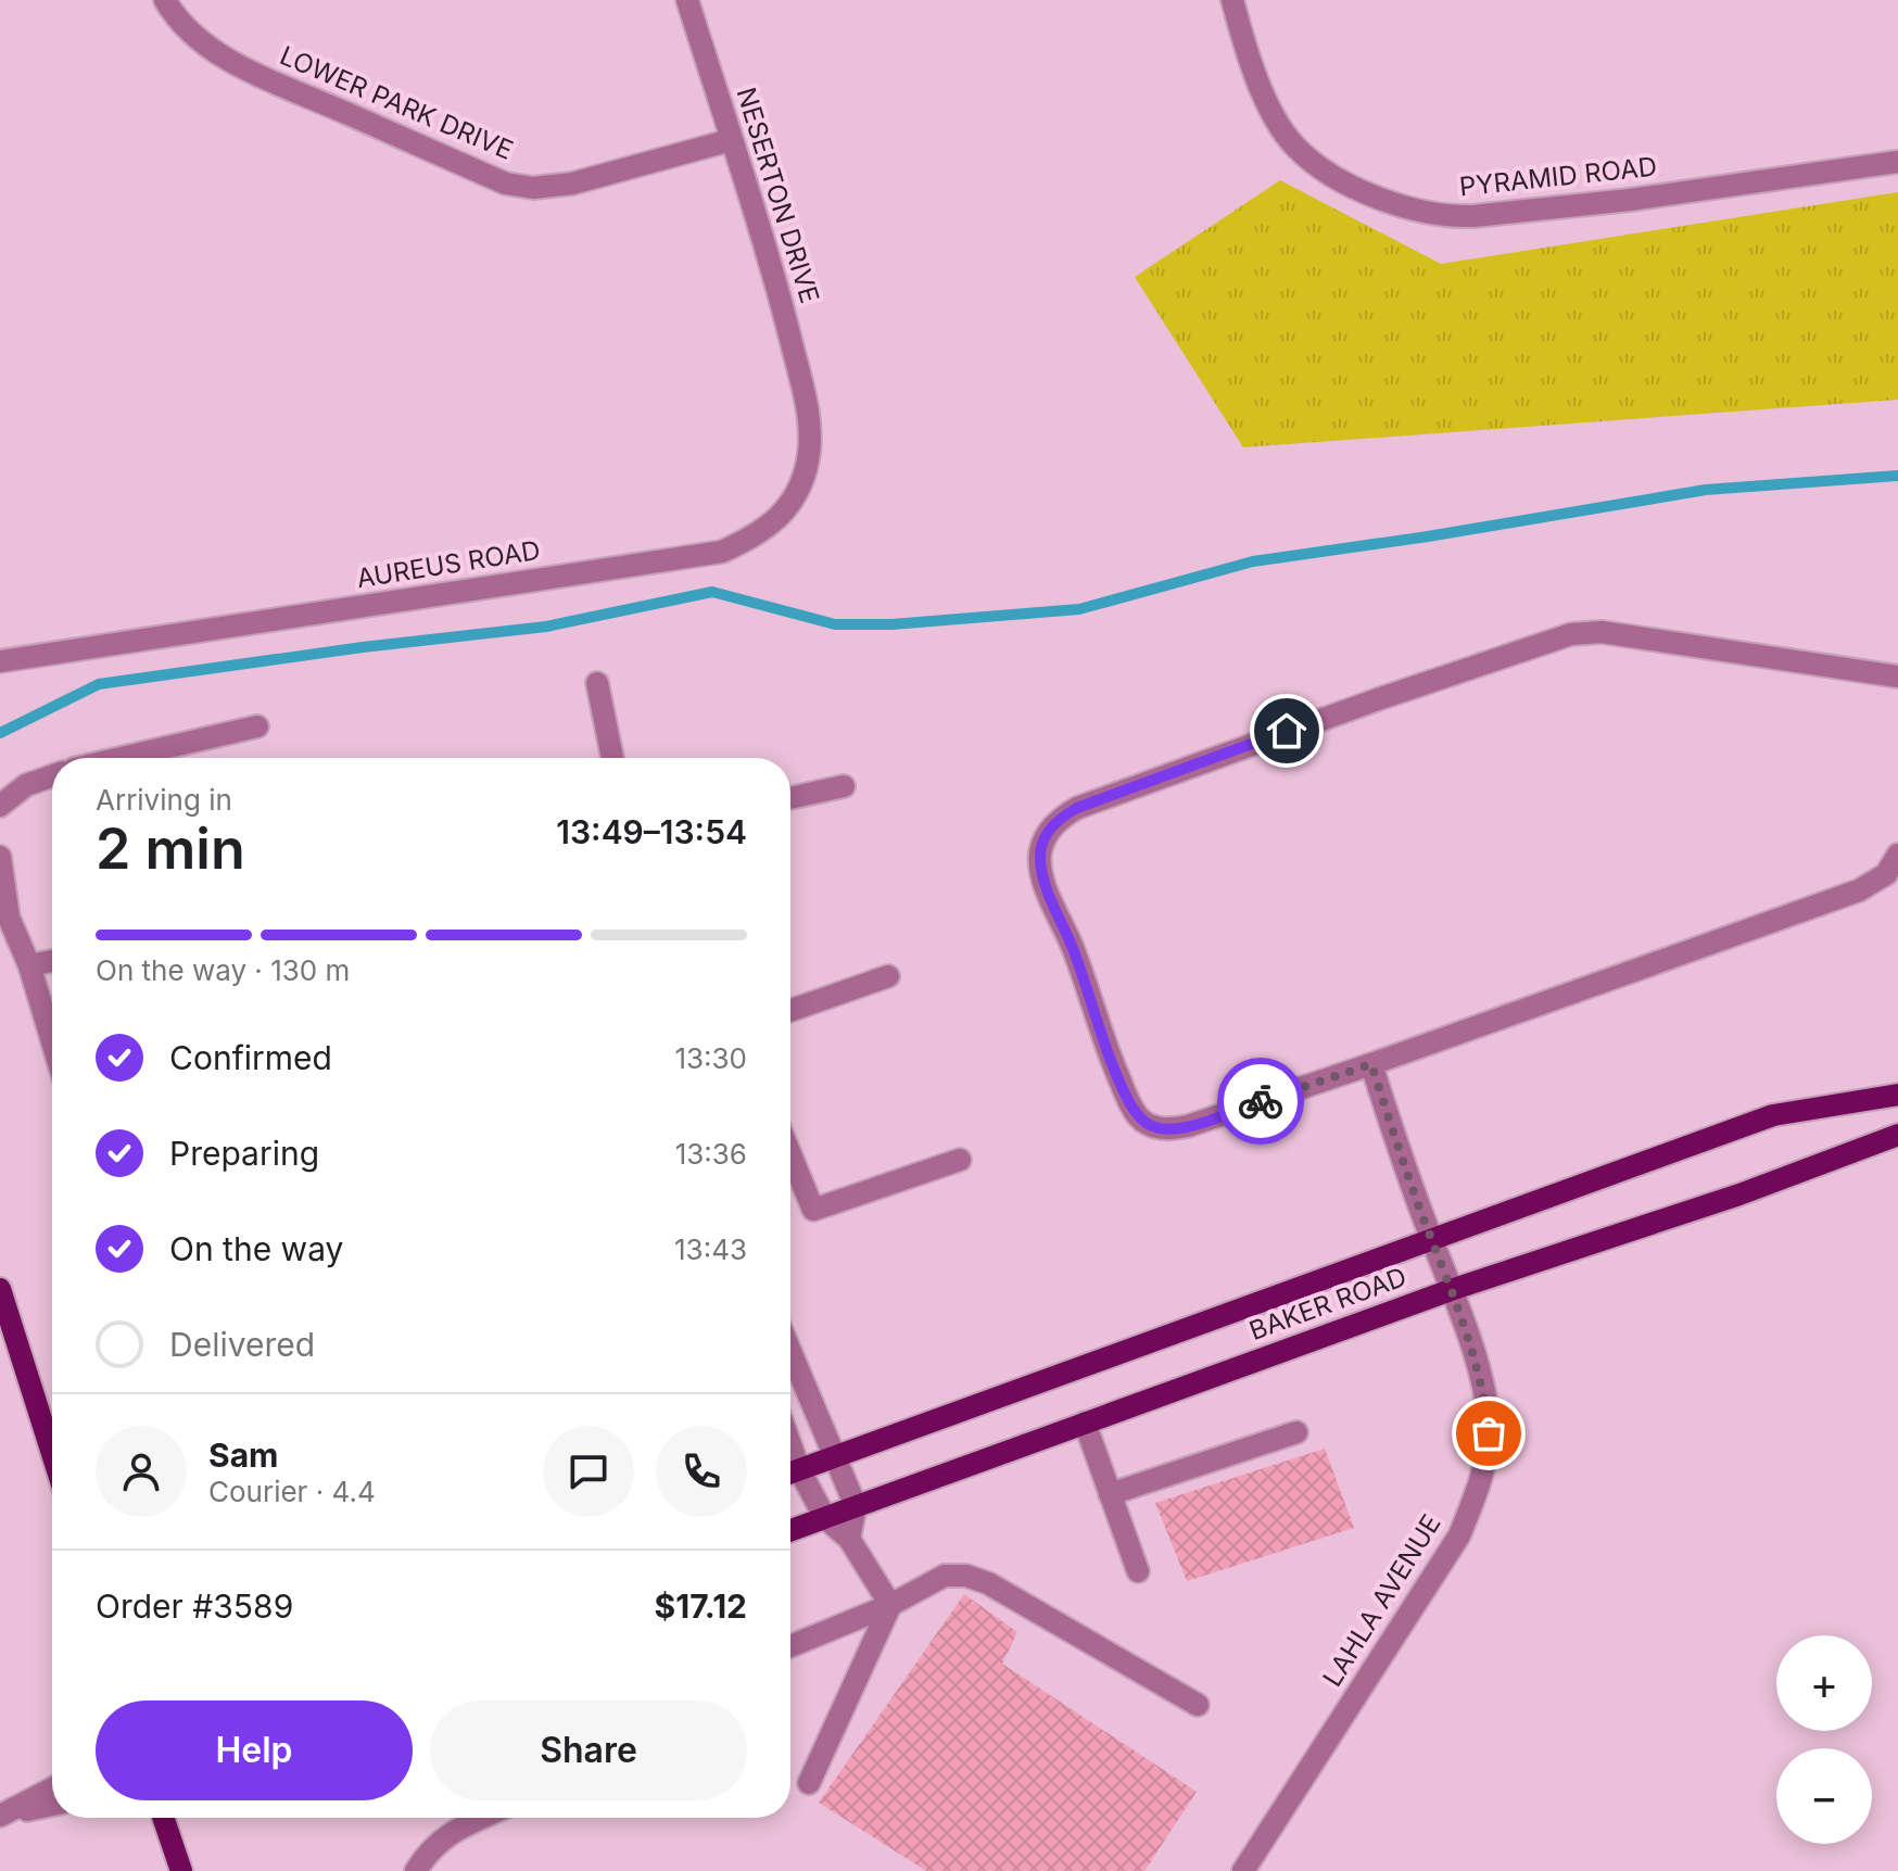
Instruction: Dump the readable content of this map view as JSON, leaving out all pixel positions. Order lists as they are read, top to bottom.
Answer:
{
  "streets": {
    "main road": ["BAKER ROAD"],
    "street": [
      "LOWER PARK DRIVE",
      "PYRAMID ROAD",
      "NESERTON DRIVE",
      "AUREUS ROAD",
      "LAHLA AVENUE"
    ]
  },
  "crossings": [
    ["LOWER PARK DRIVE", "NESERTON DRIVE"],
    ["NESERTON DRIVE", "AUREUS ROAD"],
    ["BAKER ROAD", "LAHLA AVENUE"]
  ],
  "page": {
    "heading": ["2 min", "Arriving in", "13:49–13:54"],
    "panel": [
      "Sam",
      "Courier · 4.4",
      "Order #3589",
      "$17.12"
    ],
    "bar": "On the way · 130 m",
    "list": [
      ["Confirmed", "13:30"],
      ["Preparing", "13:36"],
      ["On the way", "13:43"],
      "Delivered"
    ],
    "map_buttons": ["+", "−"],
    "buttons": ["Help", "Share"]
  }
}
